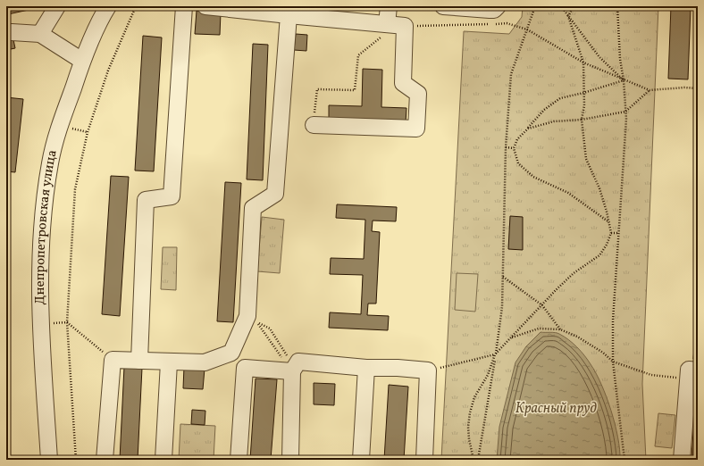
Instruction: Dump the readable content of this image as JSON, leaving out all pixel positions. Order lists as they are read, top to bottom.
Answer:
{
  "streets": {
    "street": ["Днепропетровская улица"]
  },
  "water": ["Красный пруд"]
}
